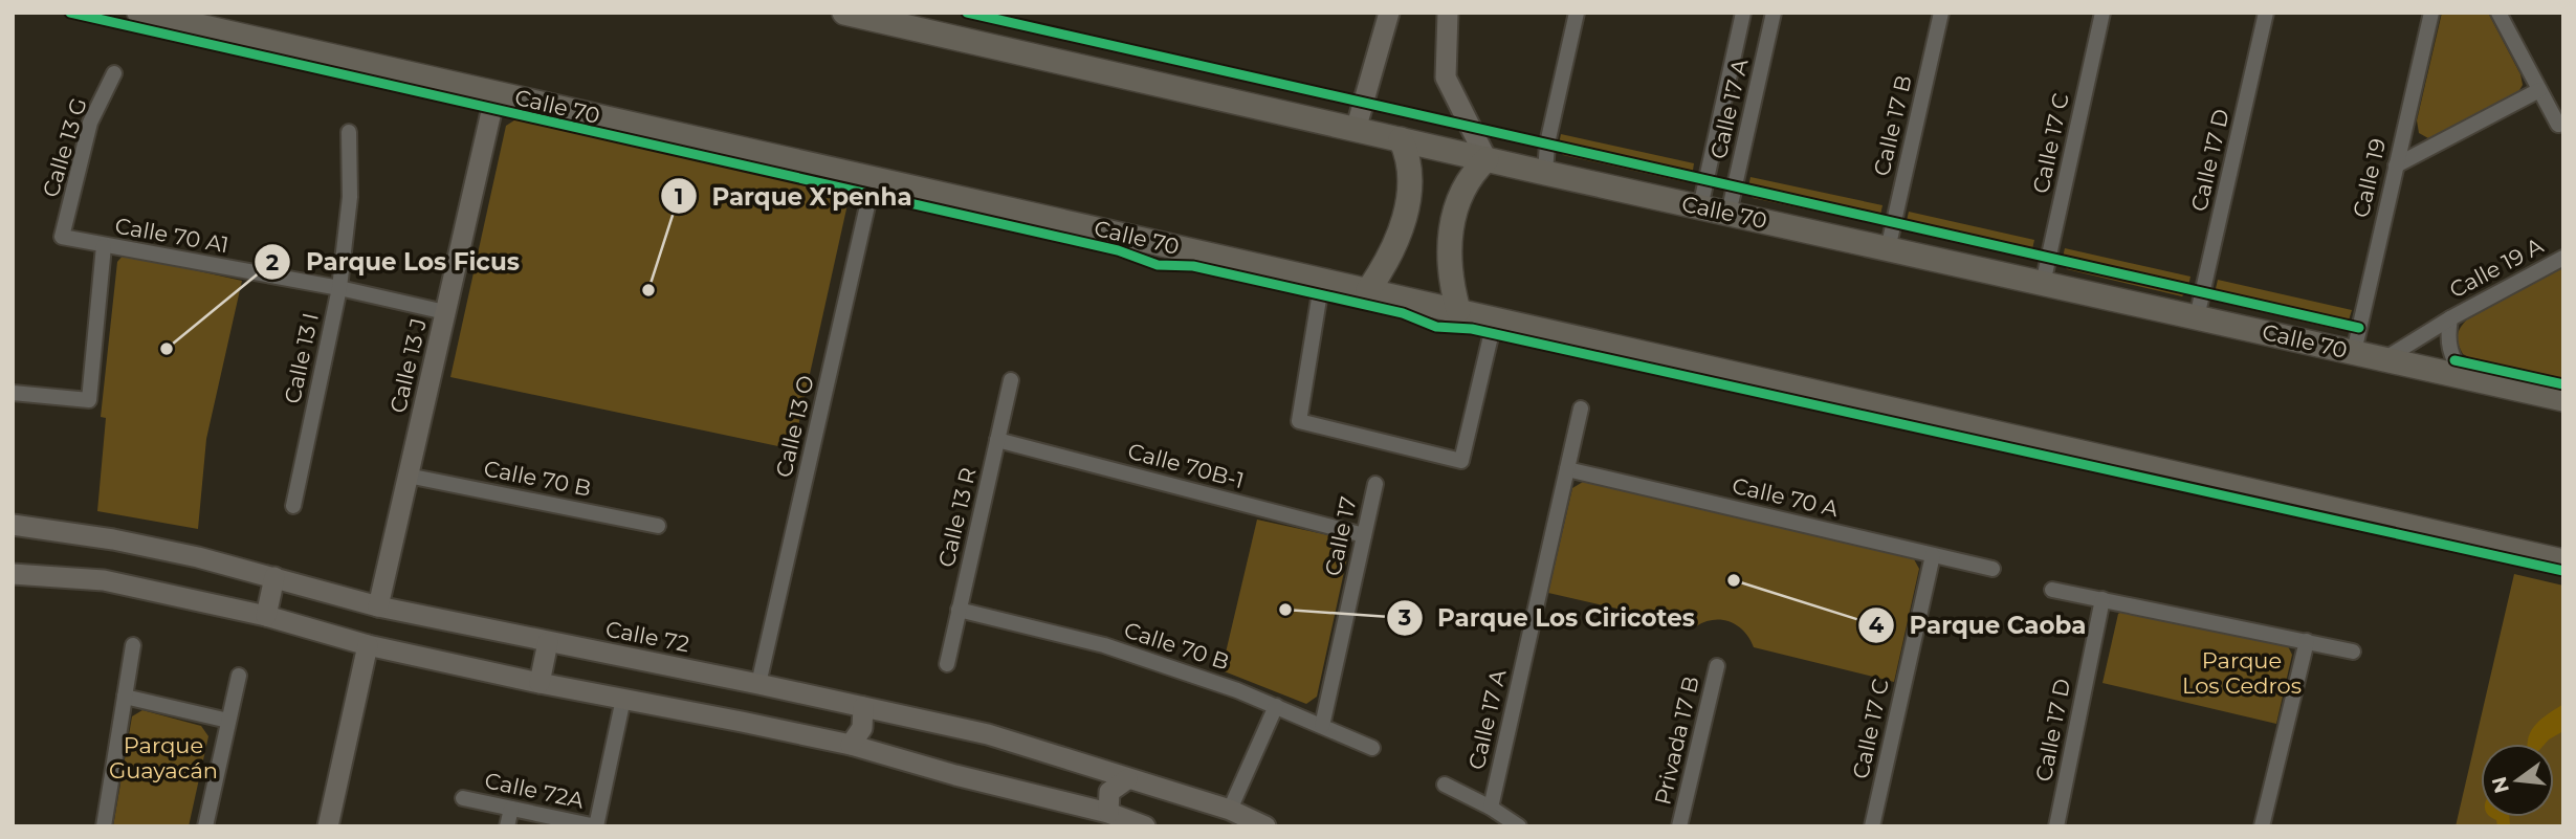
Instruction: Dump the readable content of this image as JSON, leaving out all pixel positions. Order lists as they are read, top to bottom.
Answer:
{
  "streets": {
    "main road": ["Calle 70", "Calle 13 J", "Calle 72"],
    "street": [
      "Calle 17 A",
      "Calle 17 B",
      "Calle 17 C",
      "Calle 13 G",
      "Calle 17 D",
      "Calle 19",
      "Calle 70 A1",
      "Calle 19 A",
      "Calle 13 I",
      "Calle 13 O",
      "Calle 70B-1",
      "Calle 70 B",
      "Calle 70 A",
      "Calle 13 R",
      "Calle 17",
      "Privada 17 B",
      "Calle 72A"
    ]
  },
  "crossings": [
    ["Calle 70", "Calle 17 A"],
    ["Calle 70", "Calle 17 B"],
    ["Calle 70", "Calle 17 C"],
    ["Calle 70", "Calle 17 D"],
    ["Calle 70", "Calle 19"],
    ["Calle 70", "Calle 19 A"],
    ["Calle 70", "Calle 13 J"],
    ["Calle 70", "Calle 13 O"],
    ["Calle 17 A", "Calle 70 A"],
    ["Calle 17 C", "Calle 70 A"],
    ["Calle 13 G", "Calle 70 A1"],
    ["Calle 70 A1", "Calle 13 I"],
    ["Calle 70 A1", "Calle 13 J"],
    ["Calle 13 J", "Calle 70 B"],
    ["Calle 13 J", "Calle 72"],
    ["Calle 13 O", "Calle 72"],
    ["Calle 70B-1", "Calle 13 R"],
    ["Calle 70B-1", "Calle 17"],
    ["Calle 70 B", "Calle 13 R"],
    ["Calle 70 B", "Calle 17"]
  ],
  "parks": ["Parque Los Cedros", "Parque Guayacán"],
  "places": [
    "Parque X'penha",
    "Parque Los Ficus",
    "Parque Caoba",
    "Parque Los Ciricotes"
  ],
  "north": "left"
}
